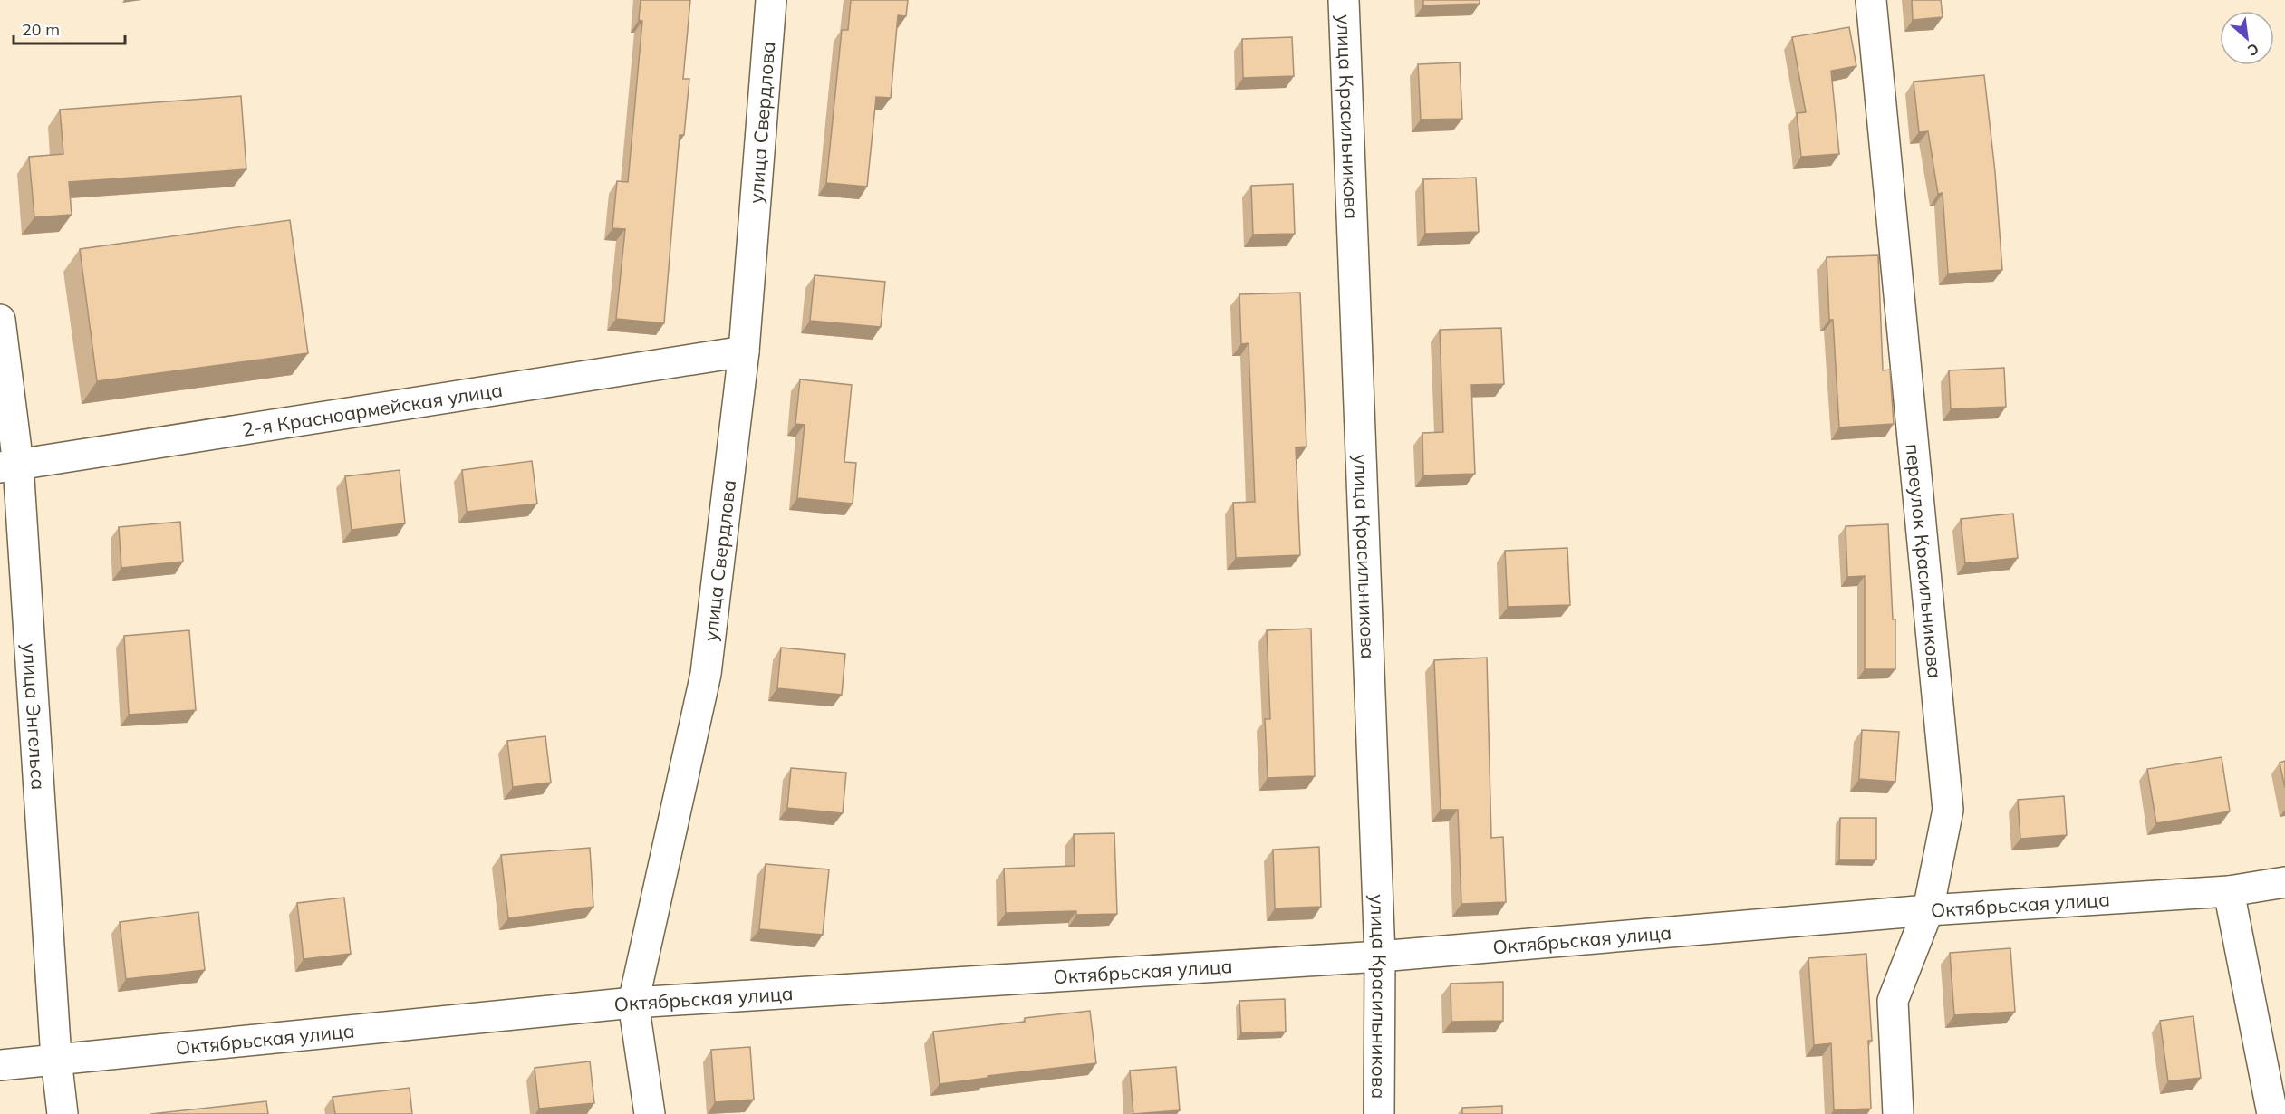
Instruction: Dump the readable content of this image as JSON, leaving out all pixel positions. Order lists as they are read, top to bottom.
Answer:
{
  "streets": {
    "street": [
      "улица Красильникова",
      "улица Свердлова",
      "2-я Красноармейская улица",
      "переулок Красильникова",
      "улица Энгельса",
      "Октябрьская улица"
    ]
  },
  "crossings": [
    ["улица Красильникова", "Октябрьская улица"],
    ["улица Свердлова", "2-я Красноармейская улица"],
    ["улица Свердлова", "Октябрьская улица"],
    ["2-я Красноармейская улица", "улица Энгельса"],
    ["переулок Красильникова", "Октябрьская улица"],
    ["улица Энгельса", "Октябрьская улица"]
  ],
  "scale_bar": "20 m",
  "north": "bottom right"
}
